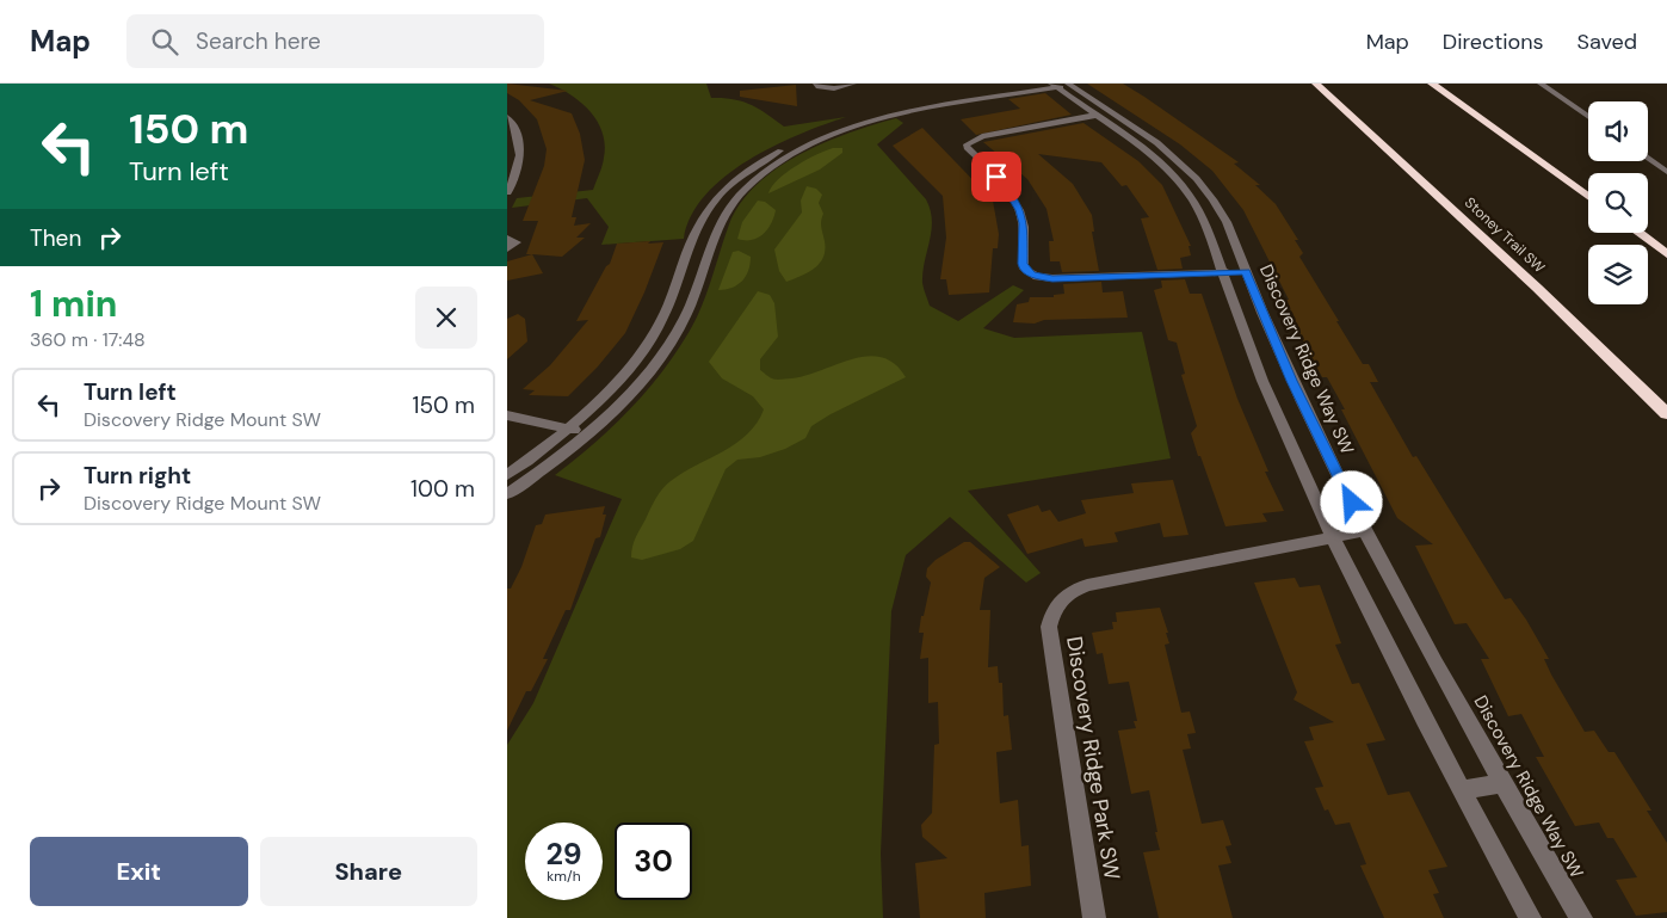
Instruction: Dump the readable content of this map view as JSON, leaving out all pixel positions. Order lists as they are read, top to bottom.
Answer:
{
  "streets": {
    "highway": ["Stoney Trail SW"],
    "street": ["Discovery Ridge Way SW", "Discovery Ridge Park SW"]
  },
  "crossings": [
    ["Discovery Ridge Way SW", "Discovery Ridge Park SW"]
  ],
  "page": {
    "header": "Map",
    "search": "Search here",
    "nav": ["Map", "Directions", "Saved"],
    "turn": ["150 m", "Turn left"],
    "then": "Then",
    "heading": ["1 min", "360 m · 17:48"],
    "list": [
      {
        "name": "Turn left",
        "note": "Discovery Ridge Mount SW",
        "value": "150 m"
      },
      {
        "name": "Turn right",
        "note": "Discovery Ridge Mount SW",
        "value": "100 m"
      }
    ],
    "speed": "29 km/h",
    "limit": "30",
    "buttons": ["Exit", "Share"]
  }
}
